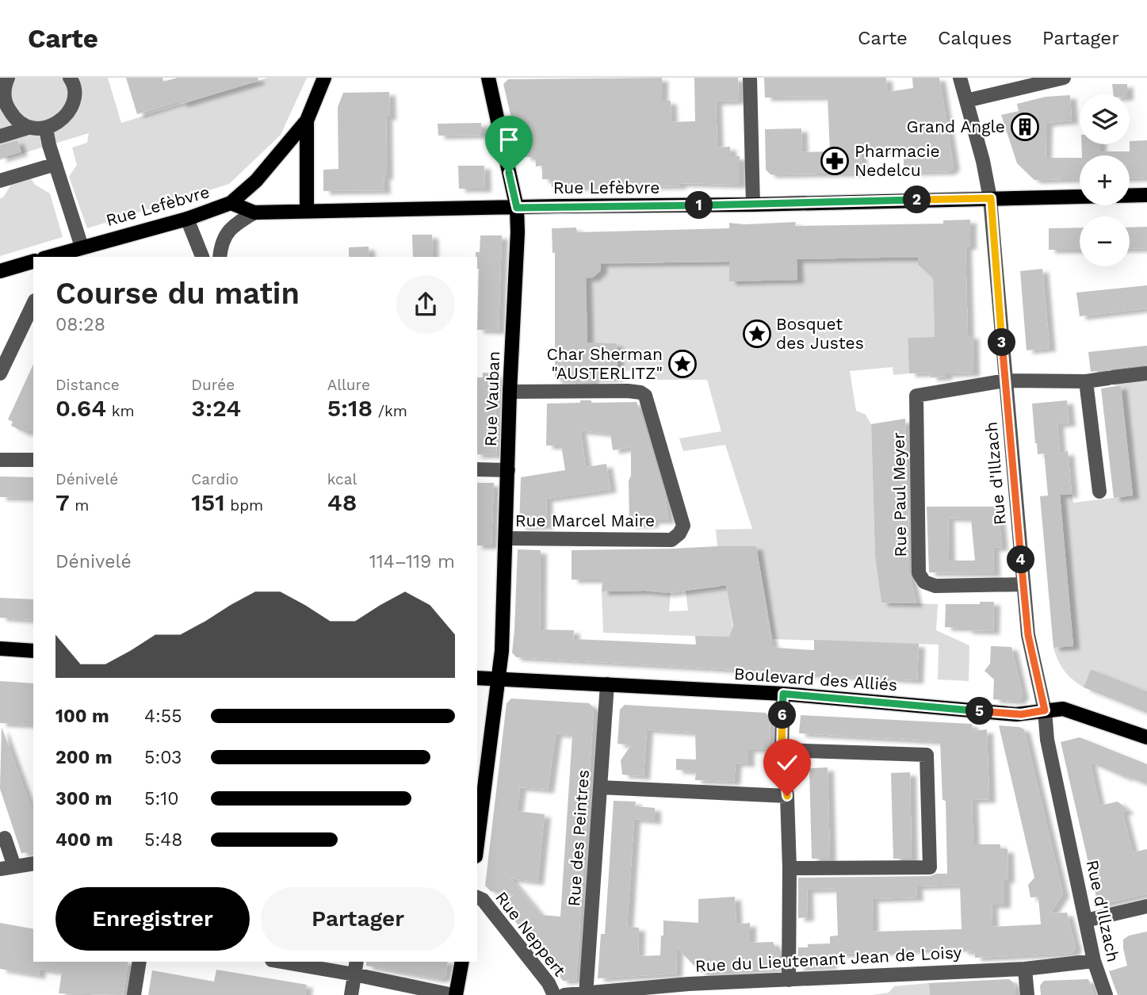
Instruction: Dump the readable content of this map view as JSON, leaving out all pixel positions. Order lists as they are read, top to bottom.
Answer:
{
  "streets": {
    "main road": ["Rue Lefèbvre", "Rue Vauban", "Boulevard des Alliés"],
    "street": [
      "Rue d'Illzach",
      "Rue Paul Meyer",
      "Rue Marcel Maire",
      "Rue des Peintres",
      "Rue Neppert",
      "Rue du Lieutenant Jean de Loisy"
    ]
  },
  "crossings": [
    ["Rue Lefèbvre", "Rue Vauban"],
    ["Rue Lefèbvre", "Rue d'Illzach"],
    ["Rue Vauban", "Rue Marcel Maire"],
    ["Rue Vauban", "Boulevard des Alliés"],
    ["Rue d'Illzach", "Rue Paul Meyer"],
    ["Rue d'Illzach", "Boulevard des Alliés"],
    ["Rue d'Illzach", "Rue du Lieutenant Jean de Loisy"],
    ["Boulevard des Alliés", "Rue des Peintres"],
    ["Rue des Peintres", "Rue du Lieutenant Jean de Loisy"]
  ],
  "places": {
    "building": ["Grand Angle"],
    "pharmacy": ["Pharmacie Nedelcu"],
    "place": ["Bosquet des Justes", "Char Sherman \"AUSTERLITZ\""]
  },
  "page": {
    "header": "Carte",
    "nav": ["Carte", "Calques", "Partager"],
    "map_buttons": ["+", "−"],
    "pins": [
      "2",
      "1",
      "3",
      "4",
      "5",
      "6"
    ],
    "heading": ["Course du matin", "08:28"],
    "stats": [
      ["Distance", "0.64 km"],
      ["Durée", "3:24"],
      ["Allure", "5:18 /km"],
      ["Dénivelé", "7 m"],
      ["Cardio", "151 bpm"],
      ["kcal", "48"]
    ],
    "chart": ["Dénivelé", "114–119 m"],
    "list": [
      {
        "name": "100 m",
        "note": "4:55"
      },
      {
        "name": "200 m",
        "note": "5:03"
      },
      {
        "name": "300 m",
        "note": "5:10"
      },
      {
        "name": "400 m",
        "note": "5:48"
      }
    ],
    "buttons": ["Enregistrer", "Partager"]
  }
}
